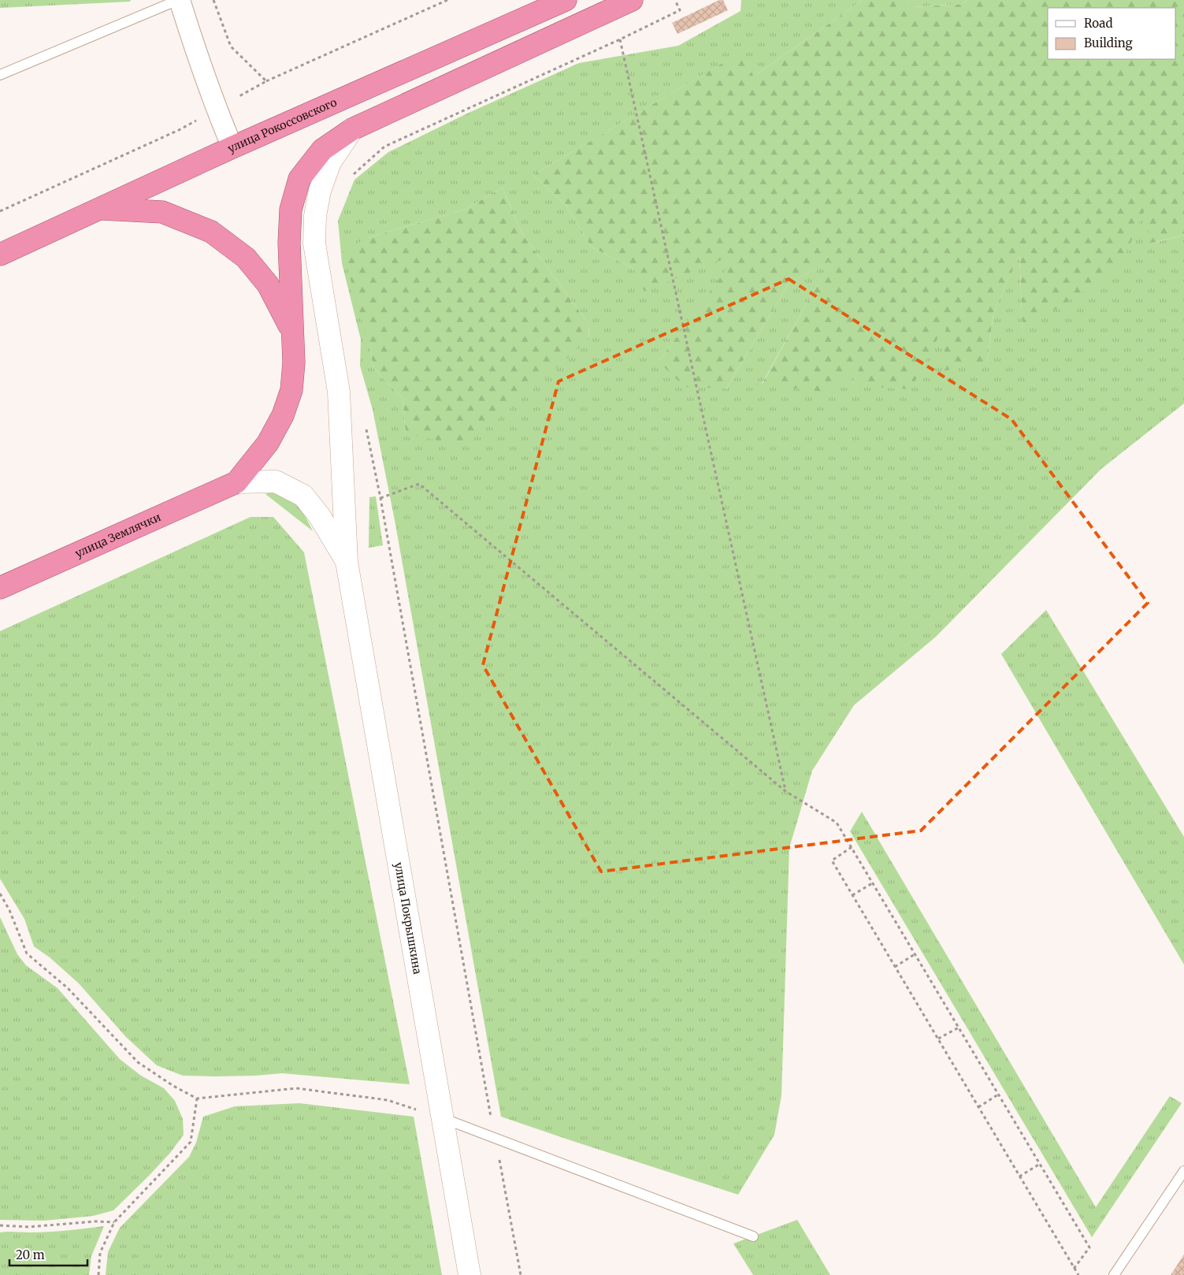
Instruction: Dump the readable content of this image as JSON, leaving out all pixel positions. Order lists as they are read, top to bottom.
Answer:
{
  "streets": {
    "highway": ["улица Рокоссовского", "улица Землячки"],
    "main road": ["улица Покрышкина"]
  },
  "legend": ["Road", "Building"],
  "scale_bar": "20 m"
}
